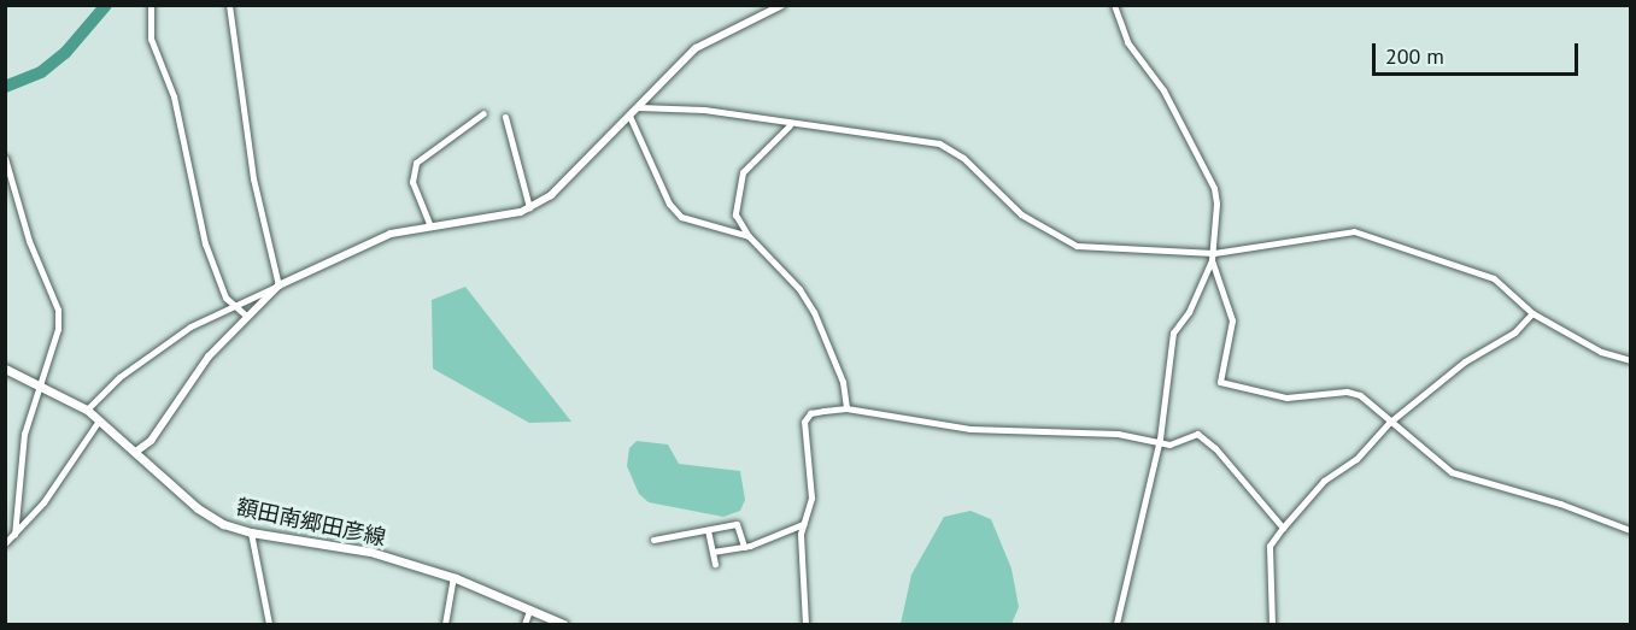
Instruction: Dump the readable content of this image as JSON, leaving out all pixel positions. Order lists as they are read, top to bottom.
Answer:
{
  "streets": {
    "main road": ["額田南郷田彦線"]
  },
  "scale_bar": "200 m"
}
